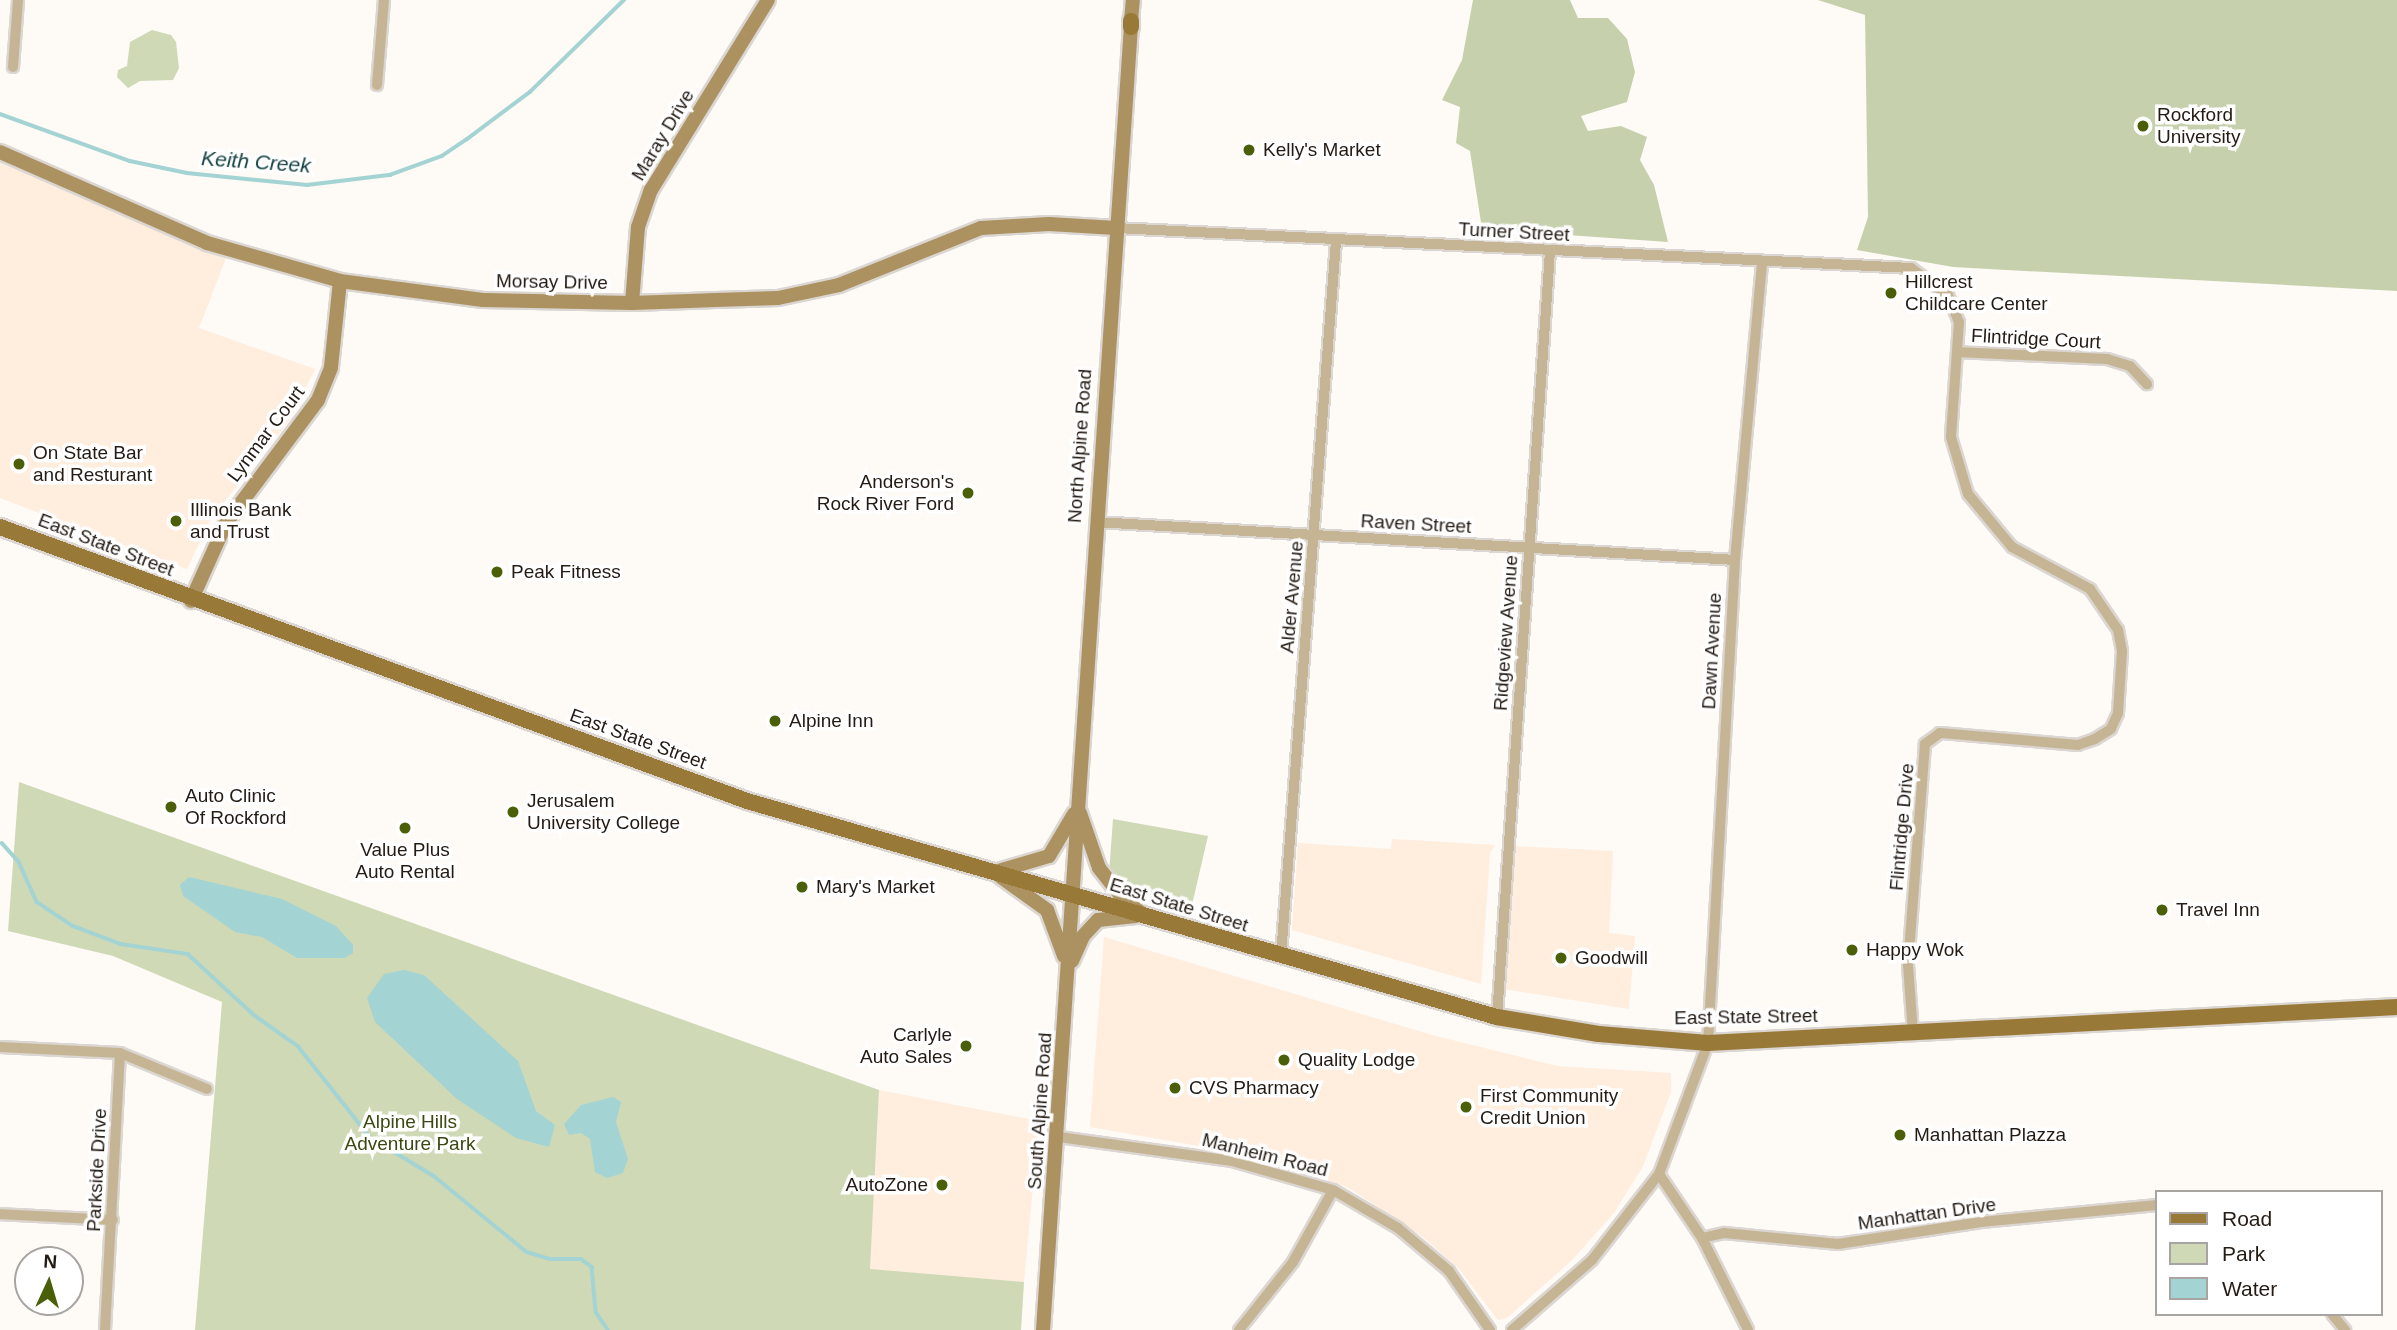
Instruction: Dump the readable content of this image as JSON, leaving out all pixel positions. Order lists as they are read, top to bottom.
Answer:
{
  "streets": {
    "main road": ["East State Street"],
    "street": [
      "Maray Drive",
      "Turner Street",
      "Morsay Drive",
      "Flintridge Court",
      "Lynmar Court",
      "North Alpine Road",
      "Raven Street",
      "Alder Avenue",
      "Ridgeview Avenue",
      "Dawn Avenue",
      "Flintridge Drive",
      "South Alpine Road",
      "Manheim Road",
      "Parkside Drive",
      "Manhattan Drive"
    ]
  },
  "crossings": [
    ["Maray Drive", "Morsay Drive"],
    ["Turner Street", "Morsay Drive"],
    ["Turner Street", "North Alpine Road"],
    ["Turner Street", "Alder Avenue"],
    ["Turner Street", "Ridgeview Avenue"],
    ["Turner Street", "Dawn Avenue"],
    ["Turner Street", "Flintridge Drive"],
    ["Morsay Drive", "Lynmar Court"],
    ["Morsay Drive", "North Alpine Road"],
    ["Flintridge Court", "Flintridge Drive"],
    ["Lynmar Court", "East State Street"],
    ["North Alpine Road", "Raven Street"],
    ["North Alpine Road", "East State Street"],
    ["North Alpine Road", "South Alpine Road"],
    ["Raven Street", "Alder Avenue"],
    ["Raven Street", "Ridgeview Avenue"],
    ["Raven Street", "Dawn Avenue"],
    ["East State Street", "Alder Avenue"],
    ["East State Street", "Ridgeview Avenue"],
    ["East State Street", "Dawn Avenue"],
    ["East State Street", "Flintridge Drive"],
    ["East State Street", "South Alpine Road"],
    ["South Alpine Road", "Manheim Road"]
  ],
  "water": ["Keith Creek"],
  "parks": ["Alpine Hills Adventure Park"],
  "places": [
    "Rockford University",
    "Kelly's Market",
    "Hillcrest Childcare Center",
    "On State Bar and Resturant",
    "Anderson's Rock River Ford",
    "Illinois Bank and Trust",
    "Peak Fitness",
    "Alpine Inn",
    "Auto Clinic Of Rockford",
    "Jerusalem University College",
    "Value Plus Auto Rental",
    "Mary's Market",
    "Travel Inn",
    "Happy Wok",
    "Goodwill",
    "Carlyle Auto Sales",
    "Quality Lodge",
    "CVS Pharmacy",
    "First Community Credit Union",
    "Manhattan Plazza",
    "AutoZone"
  ],
  "legend": ["Road", "Park", "Water"],
  "north": "top"
}
